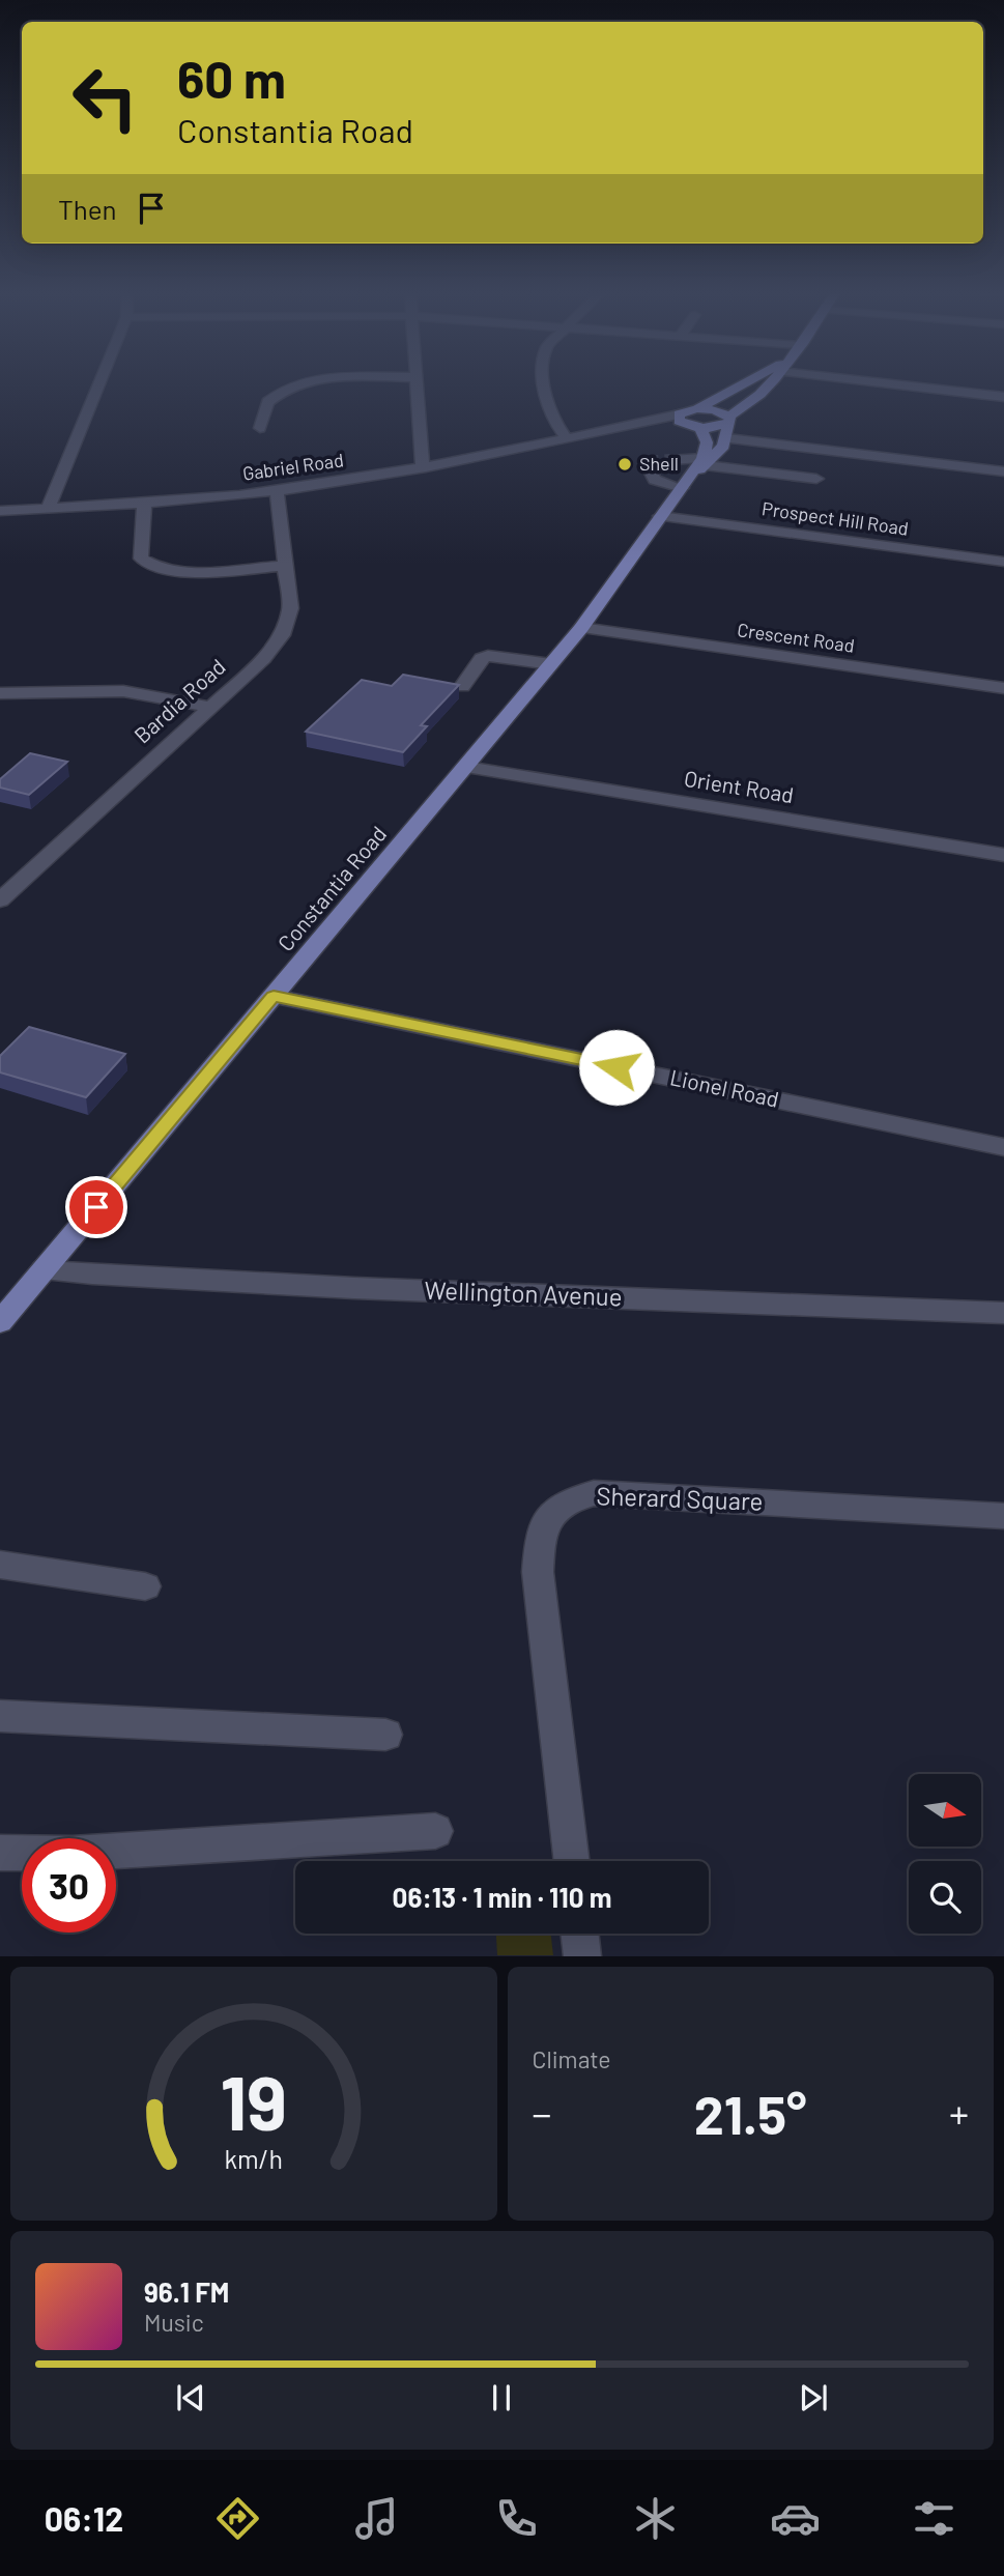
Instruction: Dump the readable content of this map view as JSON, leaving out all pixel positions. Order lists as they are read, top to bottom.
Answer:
{
  "streets": {
    "main road": ["Constantia Road"],
    "street": [
      "Gabriel Road",
      "Prospect Hill Road",
      "Crescent Road",
      "Bardia Road",
      "Orient Road",
      "Lionel Road",
      "Wellington Avenue",
      "Sherard Square"
    ]
  },
  "crossings": [
    ["Gabriel Road", "Bardia Road"],
    ["Prospect Hill Road", "Constantia Road"],
    ["Crescent Road", "Constantia Road"],
    ["Orient Road", "Constantia Road"],
    ["Constantia Road", "Lionel Road"],
    ["Constantia Road", "Wellington Avenue"]
  ],
  "places": ["Shell"],
  "north": "right",
  "page": {
    "turn": ["60 m", "Constantia Road"],
    "then": "Then",
    "limit": "30",
    "trip": "06:13 · 1 min · 110 m",
    "tile": "Climate",
    "heat": ["−", "21.5°", "+"],
    "song": ["96.1 FM", "Music"],
    "tabs": "06:12",
    "gauge": ["19", "km/h"]
  }
}
